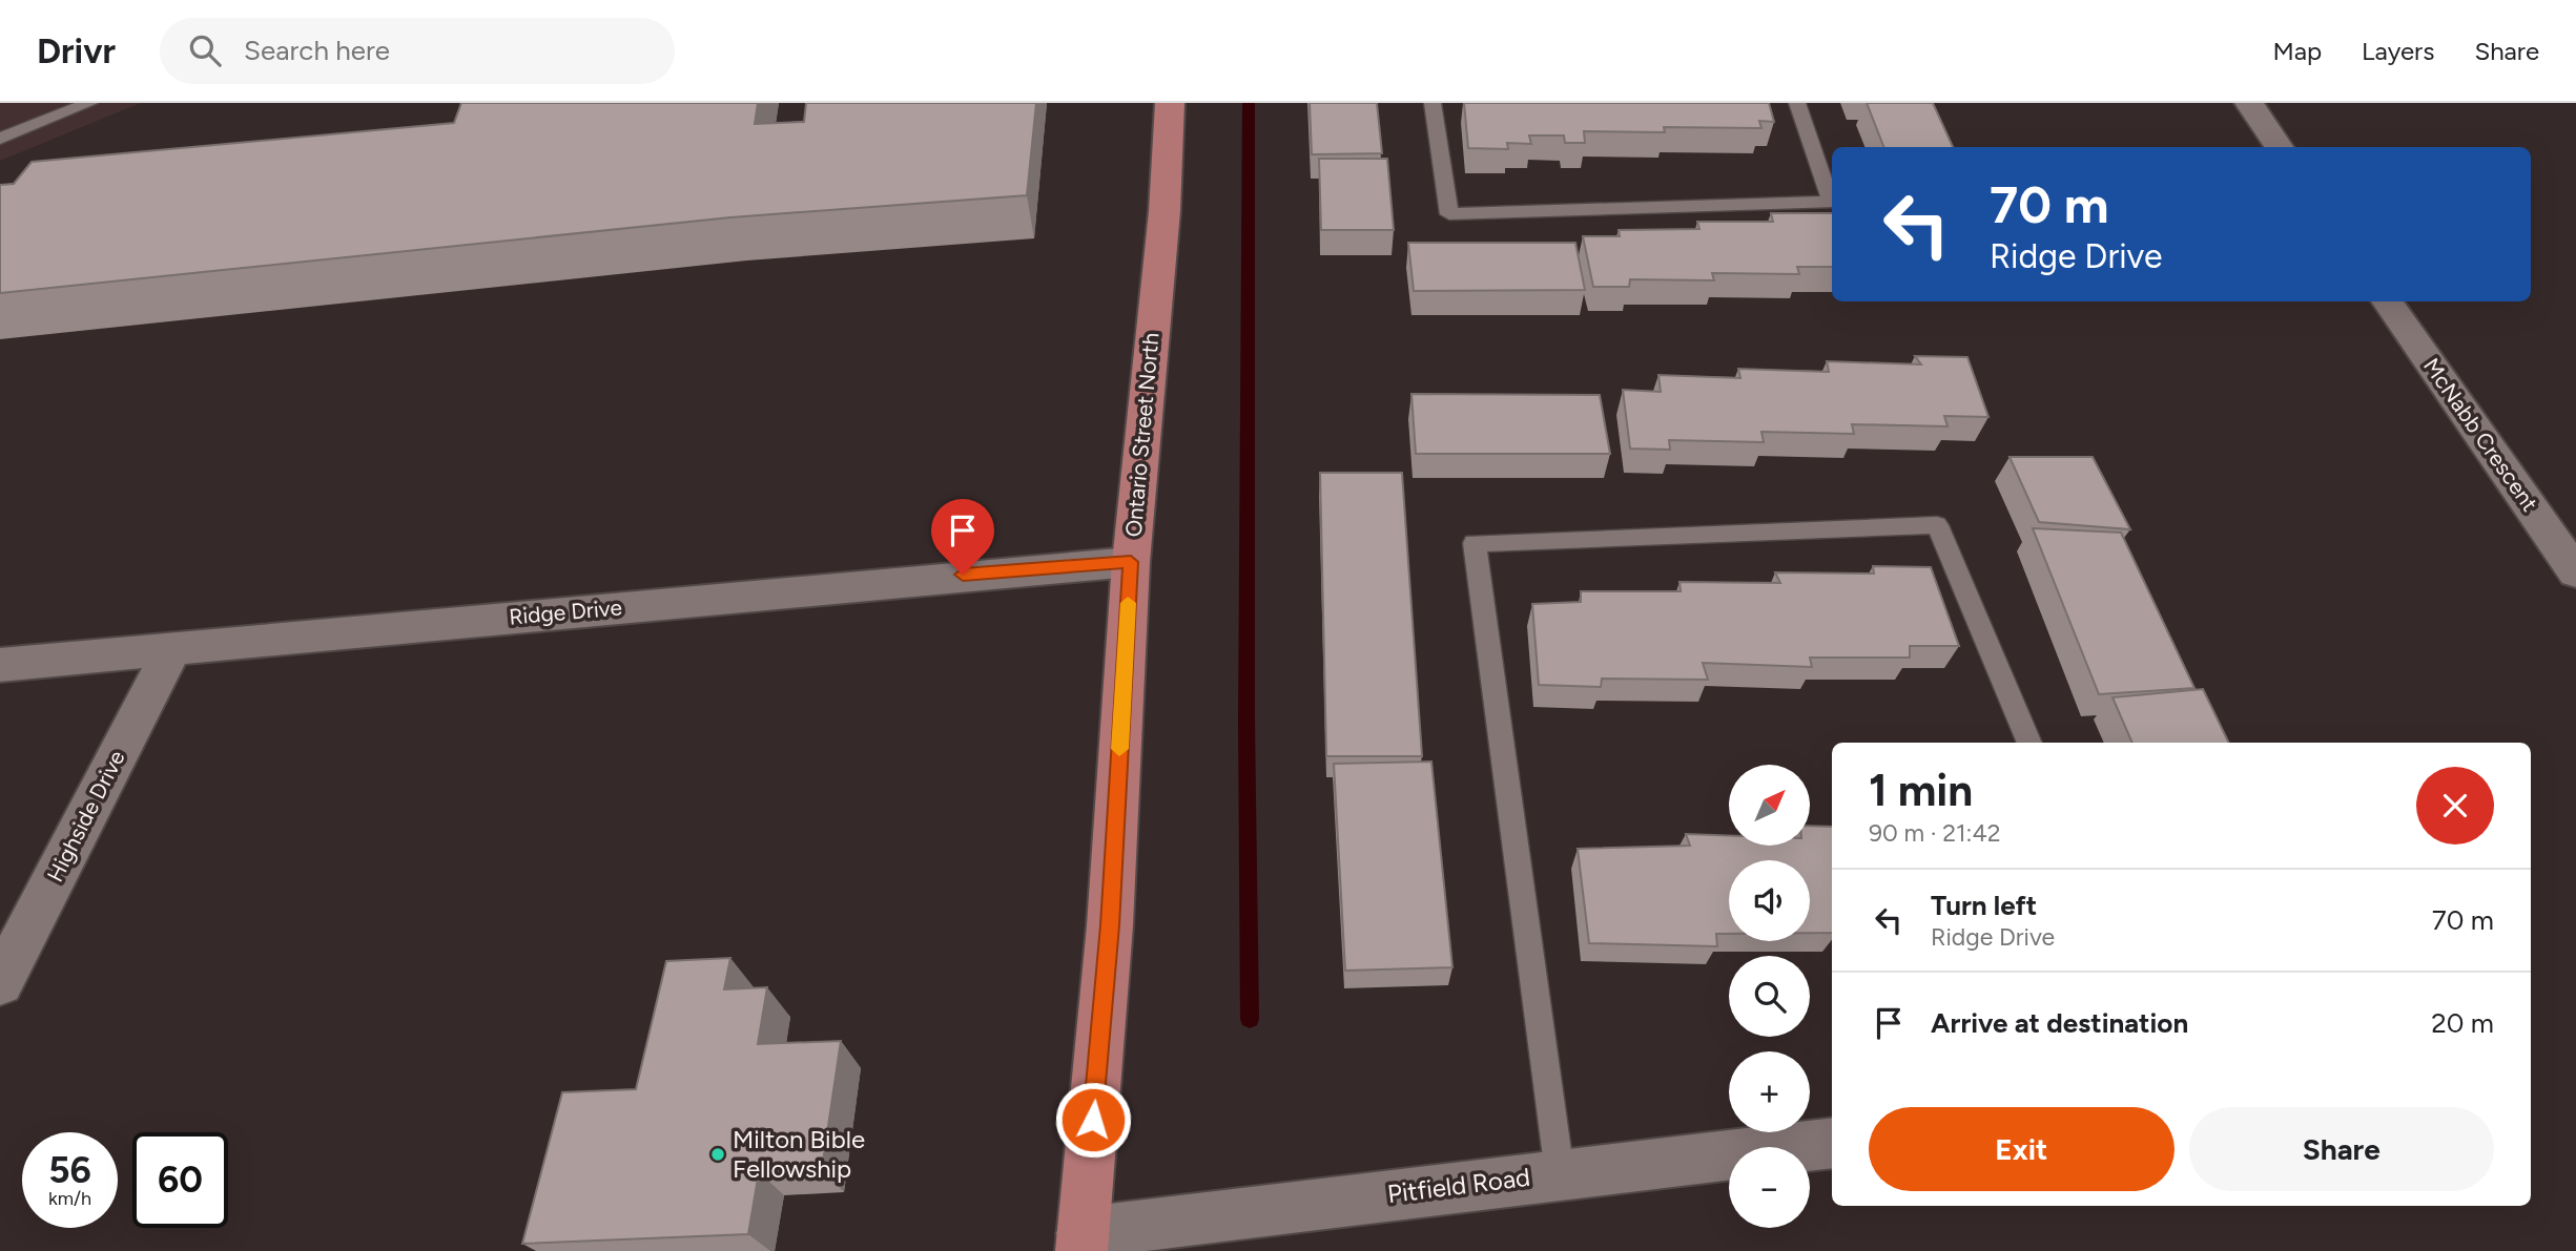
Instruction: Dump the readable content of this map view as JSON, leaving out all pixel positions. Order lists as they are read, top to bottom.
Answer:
{
  "streets": {
    "main road": ["Ontario Street North"],
    "street": [
      "McNabb Crescent",
      "Ridge Drive",
      "Highside Drive",
      "Pitfield Road"
    ]
  },
  "crossings": [
    ["Ontario Street North", "Ridge Drive"],
    ["Ontario Street North", "Pitfield Road"],
    ["Ridge Drive", "Highside Drive"]
  ],
  "places": ["Milton Bible Fellowship"],
  "north": "top right",
  "page": {
    "header": "Drivr",
    "search": "Search here",
    "nav": ["Map", "Layers", "Share"],
    "turn": ["70 m", "Ridge Drive"],
    "heading": ["1 min", "90 m · 21:42"],
    "map_buttons": ["+", "−"],
    "list": [
      {
        "name": "Turn left",
        "note": "Ridge Drive",
        "value": "70 m"
      },
      {
        "name": "Arrive at destination",
        "value": "20 m"
      }
    ],
    "buttons": ["Exit", "Share"],
    "speed": "56 km/h",
    "limit": "60"
  }
}
